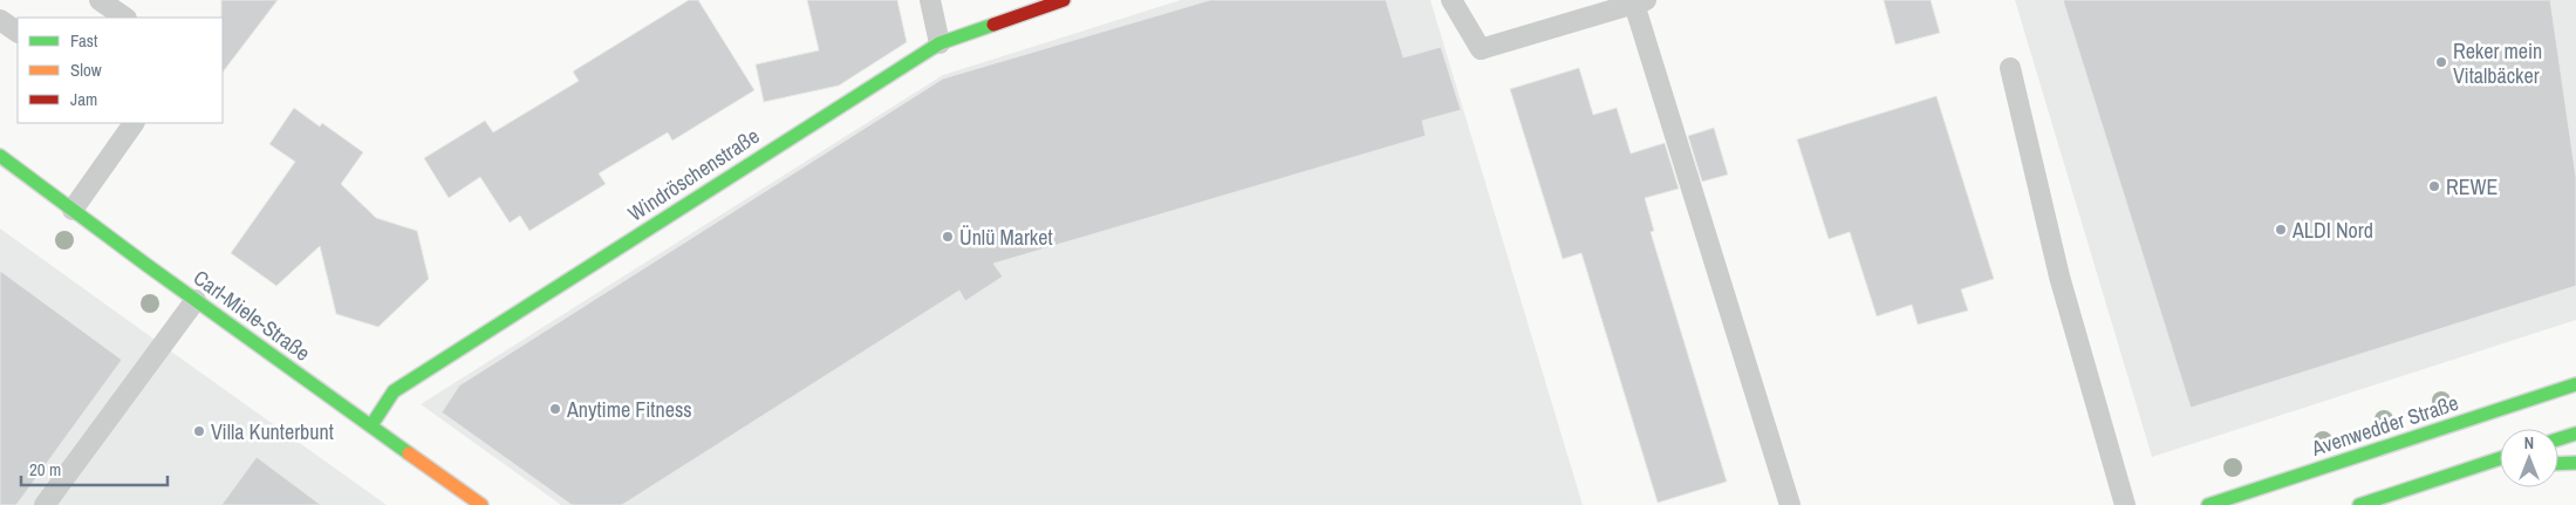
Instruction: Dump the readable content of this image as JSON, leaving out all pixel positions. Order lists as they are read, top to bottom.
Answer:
{
  "streets": {
    "street": ["Windröschenstraße", "Carl-Miele-Straße", "Avenwedder Straße"]
  },
  "crossings": [
    ["Windröschenstraße", "Carl-Miele-Straße"]
  ],
  "places": [
    "Reker mein Vitalbäcker",
    "REWE",
    "ALDI Nord",
    "Ünlü Market",
    "Anytime Fitness",
    "Villa Kunterbunt"
  ],
  "legend": ["Fast", "Slow", "Jam"],
  "scale_bar": "20 m",
  "north": "top"
}
